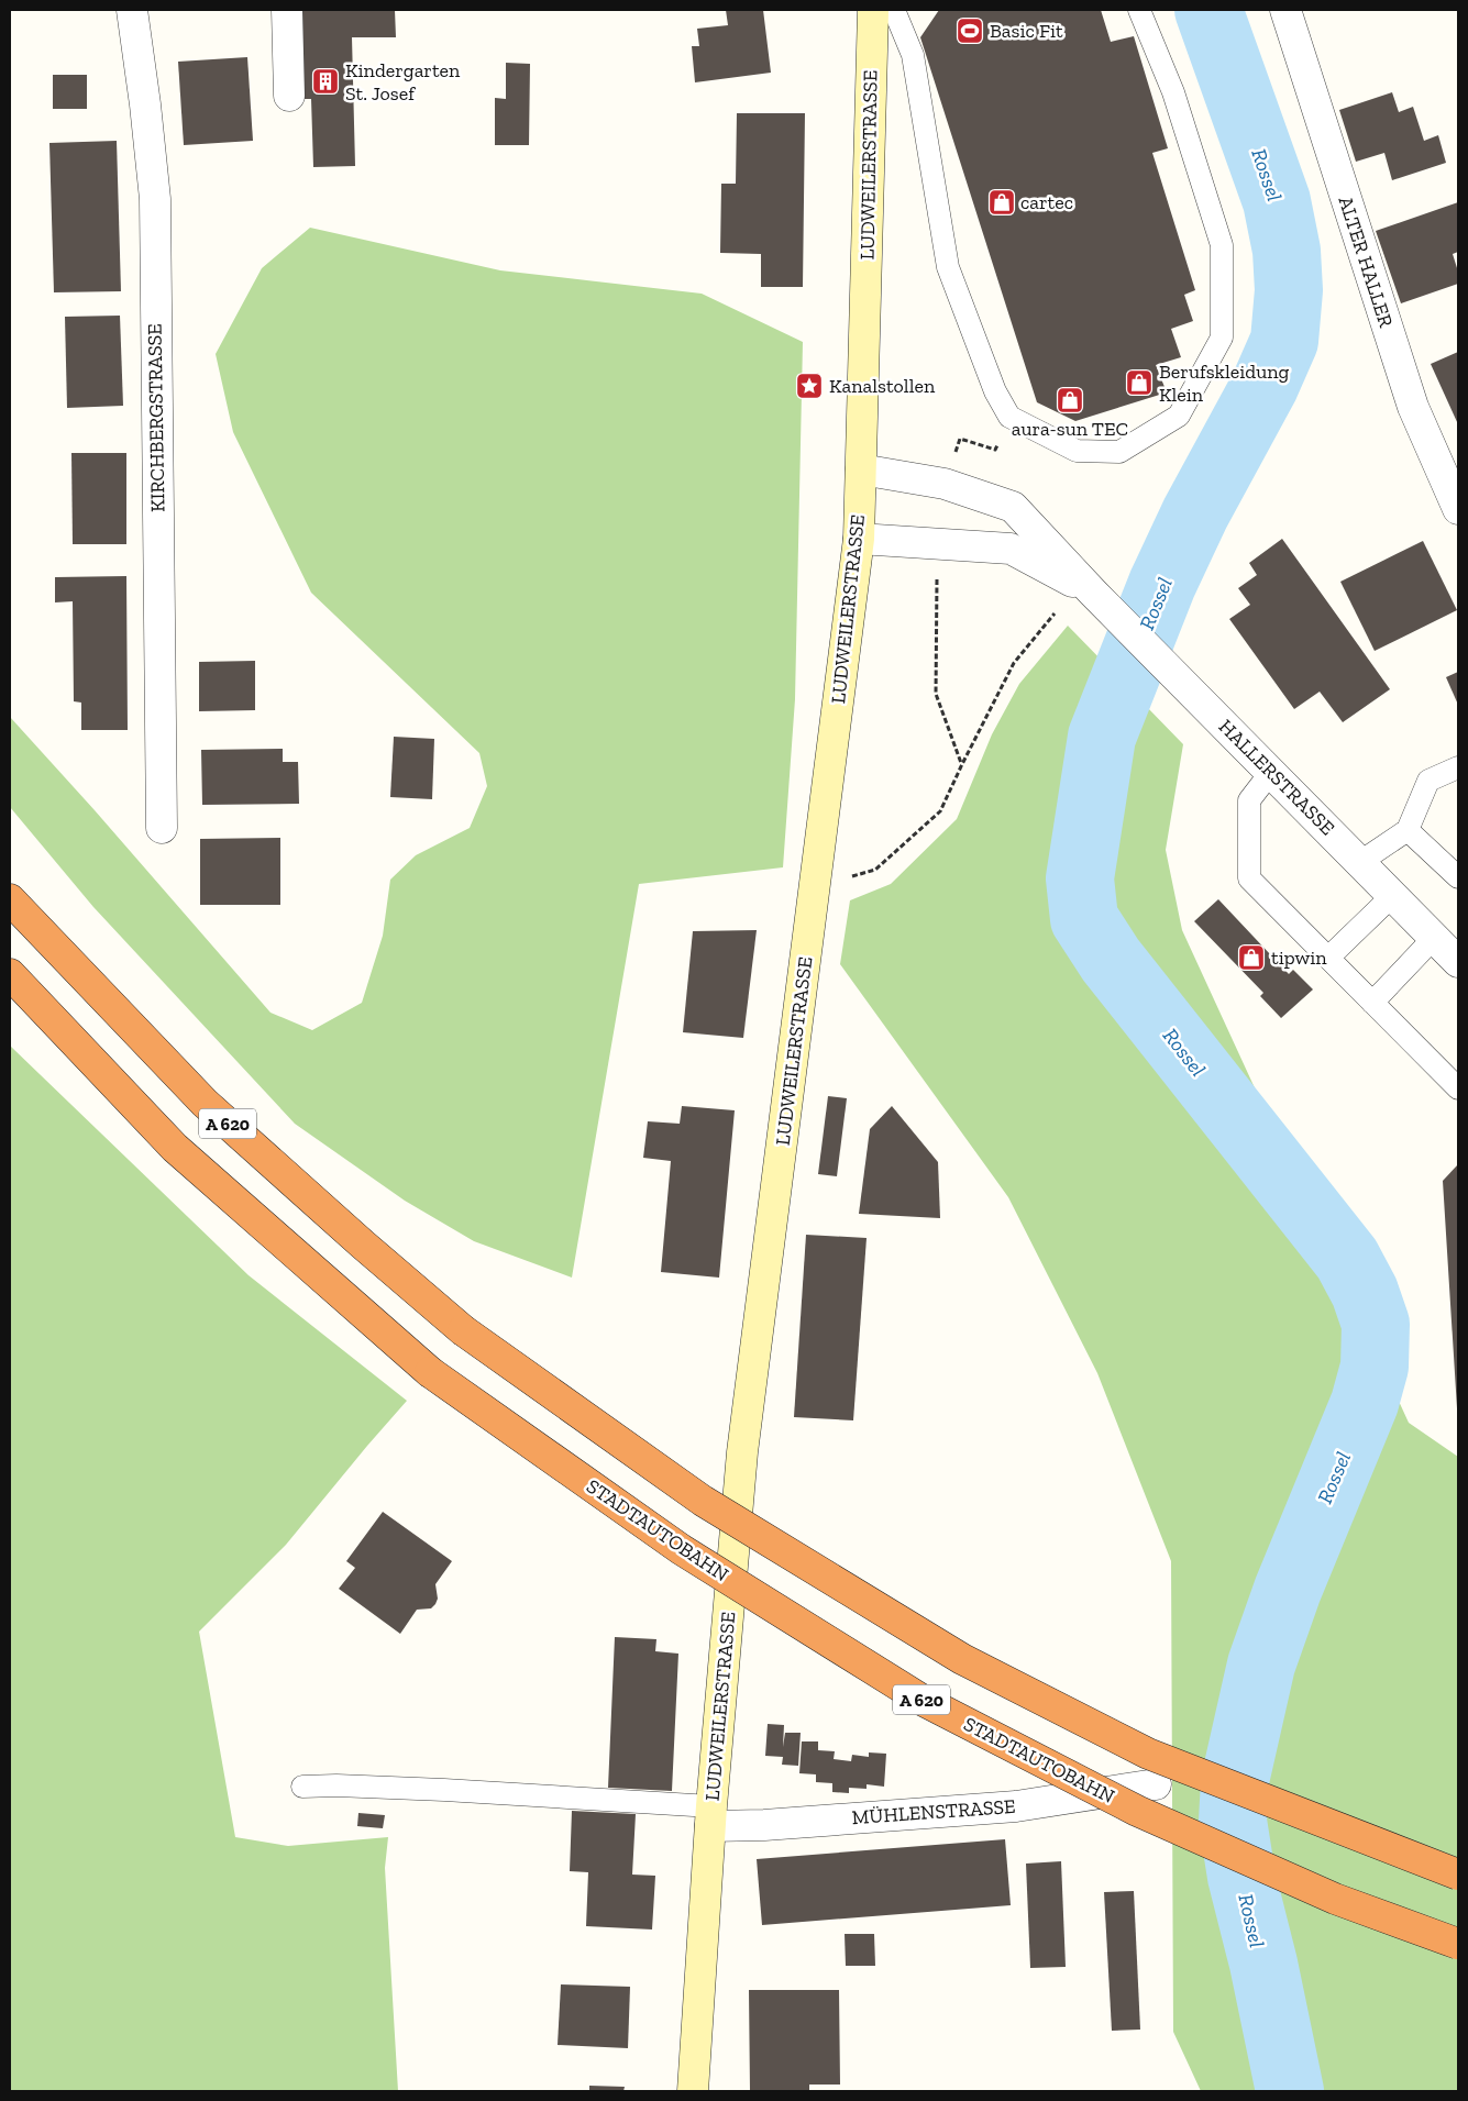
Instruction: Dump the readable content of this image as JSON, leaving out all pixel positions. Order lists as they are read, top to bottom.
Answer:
{
  "streets": {
    "highway": ["A 620", "STADTAUTOBAHN"],
    "main road": ["LUDWEILERSTRASSE"],
    "street": [
      "ALTER HALLER",
      "KIRCHBERGSTRASSE",
      "HALLERSTRASSE",
      "MÜHLENSTRASSE"
    ]
  },
  "crossings": [
    ["LUDWEILERSTRASSE", "HALLERSTRASSE"],
    ["LUDWEILERSTRASSE", "MÜHLENSTRASSE"]
  ],
  "water": ["Rossel"],
  "places": {
    "sports": ["Basic Fit"],
    "building": ["Kindergarten St. Josef"],
    "shop": [
      "cartec",
      "Berufskleidung Klein",
      "aura-sun TEC",
      "tipwin"
    ],
    "place": ["Kanalstollen"]
  }
}
